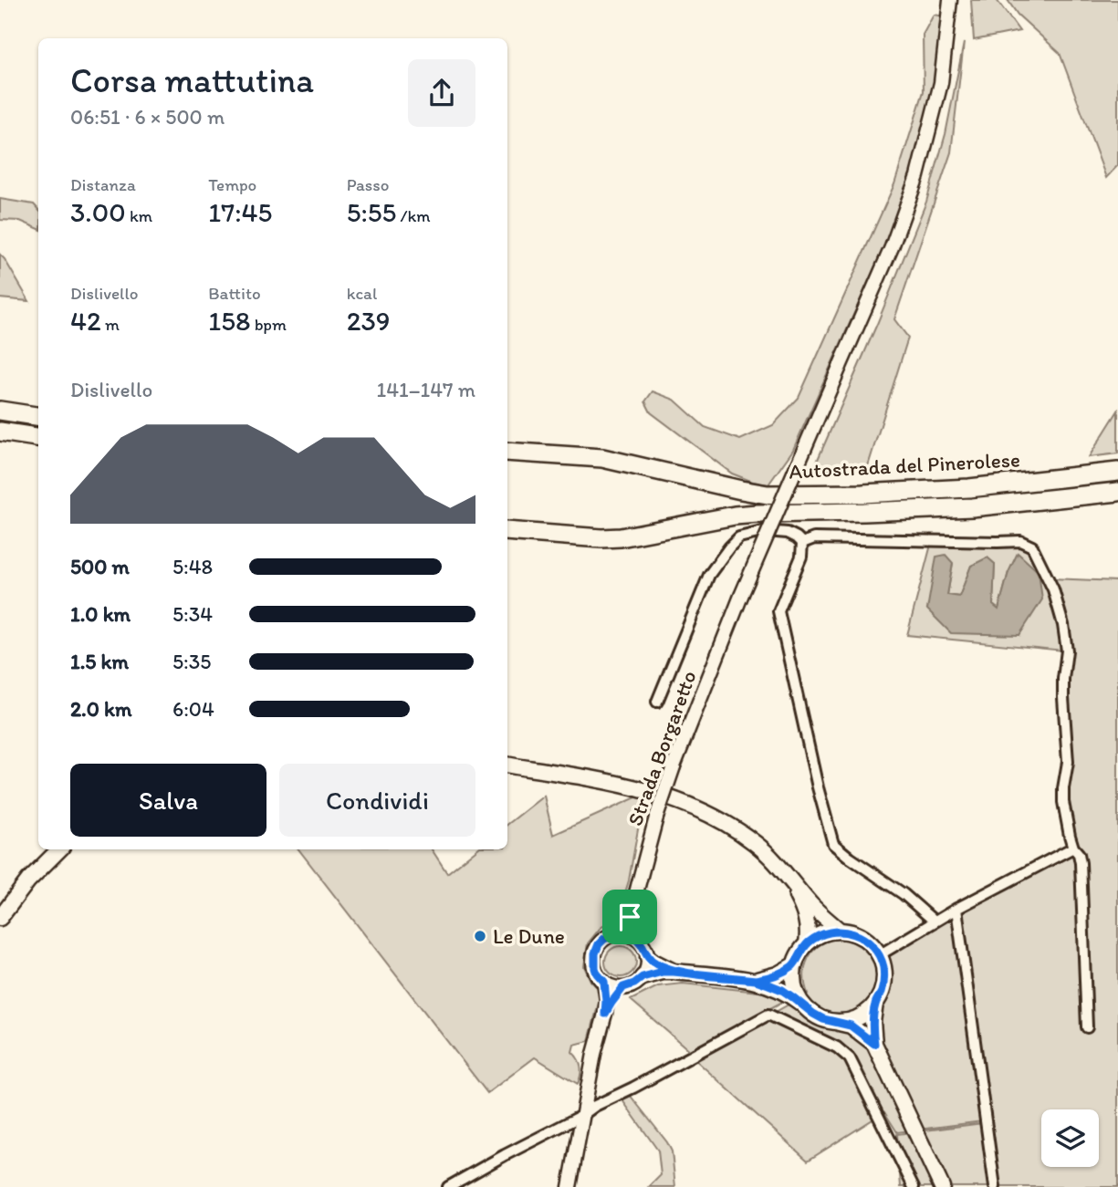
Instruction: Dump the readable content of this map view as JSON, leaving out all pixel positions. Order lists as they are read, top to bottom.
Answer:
{
  "streets": {
    "highway": ["Autostrada del Pinerolese"],
    "street": ["Strada Borgaretto"]
  },
  "places": ["Le Dune"],
  "page": {
    "heading": ["Corsa mattutina", "06:51 · 6 × 500 m"],
    "stats": [
      ["Distanza", "3.00 km"],
      ["Tempo", "17:45"],
      ["Passo", "5:55 /km"],
      ["Dislivello", "42 m"],
      ["Battito", "158 bpm"],
      ["kcal", "239"]
    ],
    "chart": ["Dislivello", "141–147 m"],
    "list": [
      {
        "name": "500 m",
        "note": "5:48"
      },
      {
        "name": "1.0 km",
        "note": "5:34"
      },
      {
        "name": "1.5 km",
        "note": "5:35"
      },
      {
        "name": "2.0 km",
        "note": "6:04"
      }
    ],
    "buttons": ["Salva", "Condividi"]
  }
}
